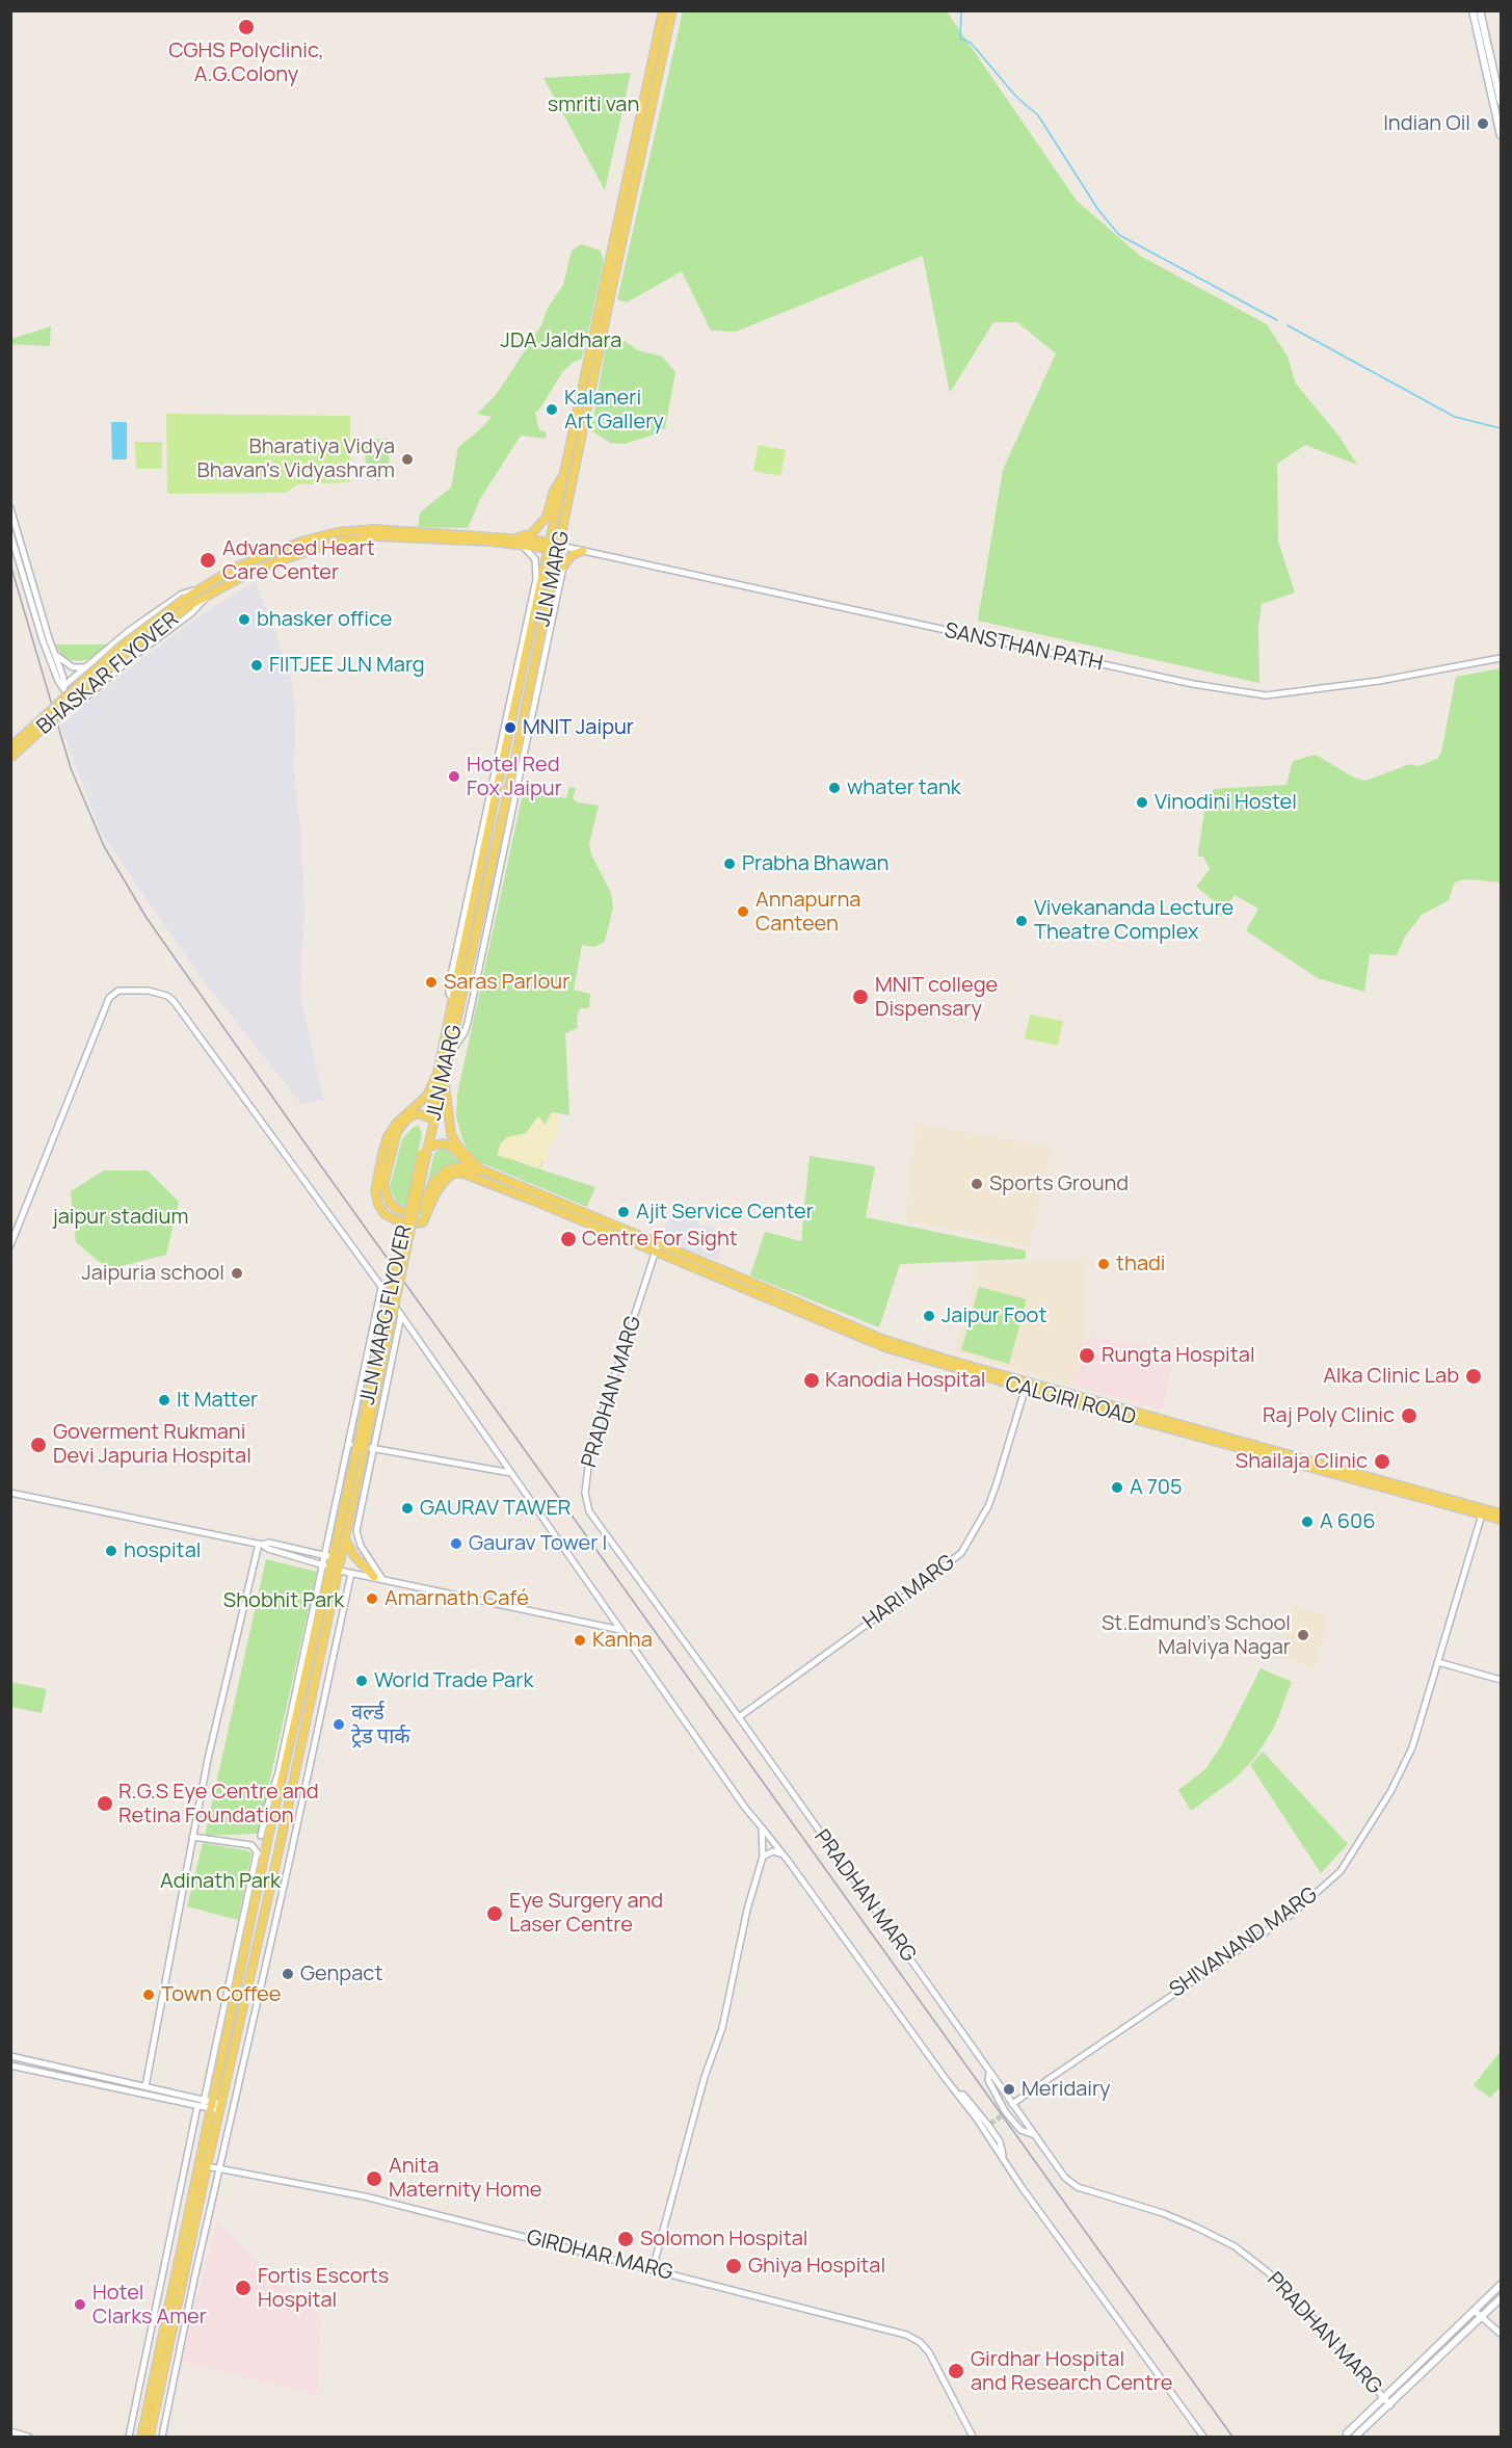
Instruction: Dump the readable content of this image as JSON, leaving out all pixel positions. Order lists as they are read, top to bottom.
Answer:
{
  "streets": {
    "main road": [
      "JLN MARG",
      "BHASKAR FLYOVER",
      "JLN MARG FLYOVER",
      "CALGIRI ROAD"
    ],
    "street": [
      "SANSTHAN PATH",
      "PRADHAN MARG",
      "HARI MARG",
      "SHIVANAND MARG",
      "GIRDHAR MARG"
    ]
  },
  "crossings": [
    ["JLN MARG", "SANSTHAN PATH"],
    ["JLN MARG", "JLN MARG FLYOVER"],
    ["JLN MARG FLYOVER", "GIRDHAR MARG"],
    ["PRADHAN MARG", "CALGIRI ROAD"],
    ["PRADHAN MARG", "HARI MARG"],
    ["PRADHAN MARG", "SHIVANAND MARG"],
    ["CALGIRI ROAD", "HARI MARG"],
    ["CALGIRI ROAD", "SHIVANAND MARG"]
  ],
  "parks": [
    "smriti van",
    "JDA Jaldhara",
    "jaipur stadium",
    "Shobhit Park",
    "Adinath Park"
  ],
  "places": [
    "CGHS Polyclinic, A.G.Colony",
    "Indian Oil",
    "Kalaneri Art Gallery",
    "Bharatiya Vidya Bhavan's Vidyashram",
    "Advanced Heart Care Center",
    "bhasker office",
    "FIITJEE JLN Marg",
    "MNIT Jaipur",
    "Hotel Red Fox Jaipur",
    "whater tank",
    "Vinodini Hostel",
    "Prabha Bhawan",
    "Annapurna Canteen",
    "Vivekananda Lecture Theatre Complex",
    "Saras Parlour",
    "MNIT college Dispensary",
    "Sports Ground",
    "Ajit Service Center",
    "Centre For Sight",
    "thadi",
    "Jaipuria school",
    "Jaipur Foot",
    "Rungta Hospital",
    "Alka Clinic Lab",
    "Kanodia Hospital",
    "It Matter",
    "Raj Poly Clinic",
    "Goverment Rukmani Devi Japuria Hospital",
    "Shailaja Clinic",
    "A 705",
    "GAURAV TAWER",
    "A 606",
    "Gaurav Tower I",
    "hospital",
    "Amarnath Café",
    "St.Edmund’s School Malviya Nagar",
    "Kanha",
    "World Trade Park",
    "वर्ल्ड ट्रेड पार्क",
    "R.G.S Eye Centre and Retina Foundation",
    "Eye Surgery and Laser Centre",
    "Genpact",
    "Town Coffee",
    "Meridairy",
    "Anita Maternity Home",
    "Solomon Hospital",
    "Ghiya Hospital",
    "Fortis Escorts Hospital",
    "Hotel Clarks Amer",
    "Girdhar Hospital and Research Centre"
  ]
}
